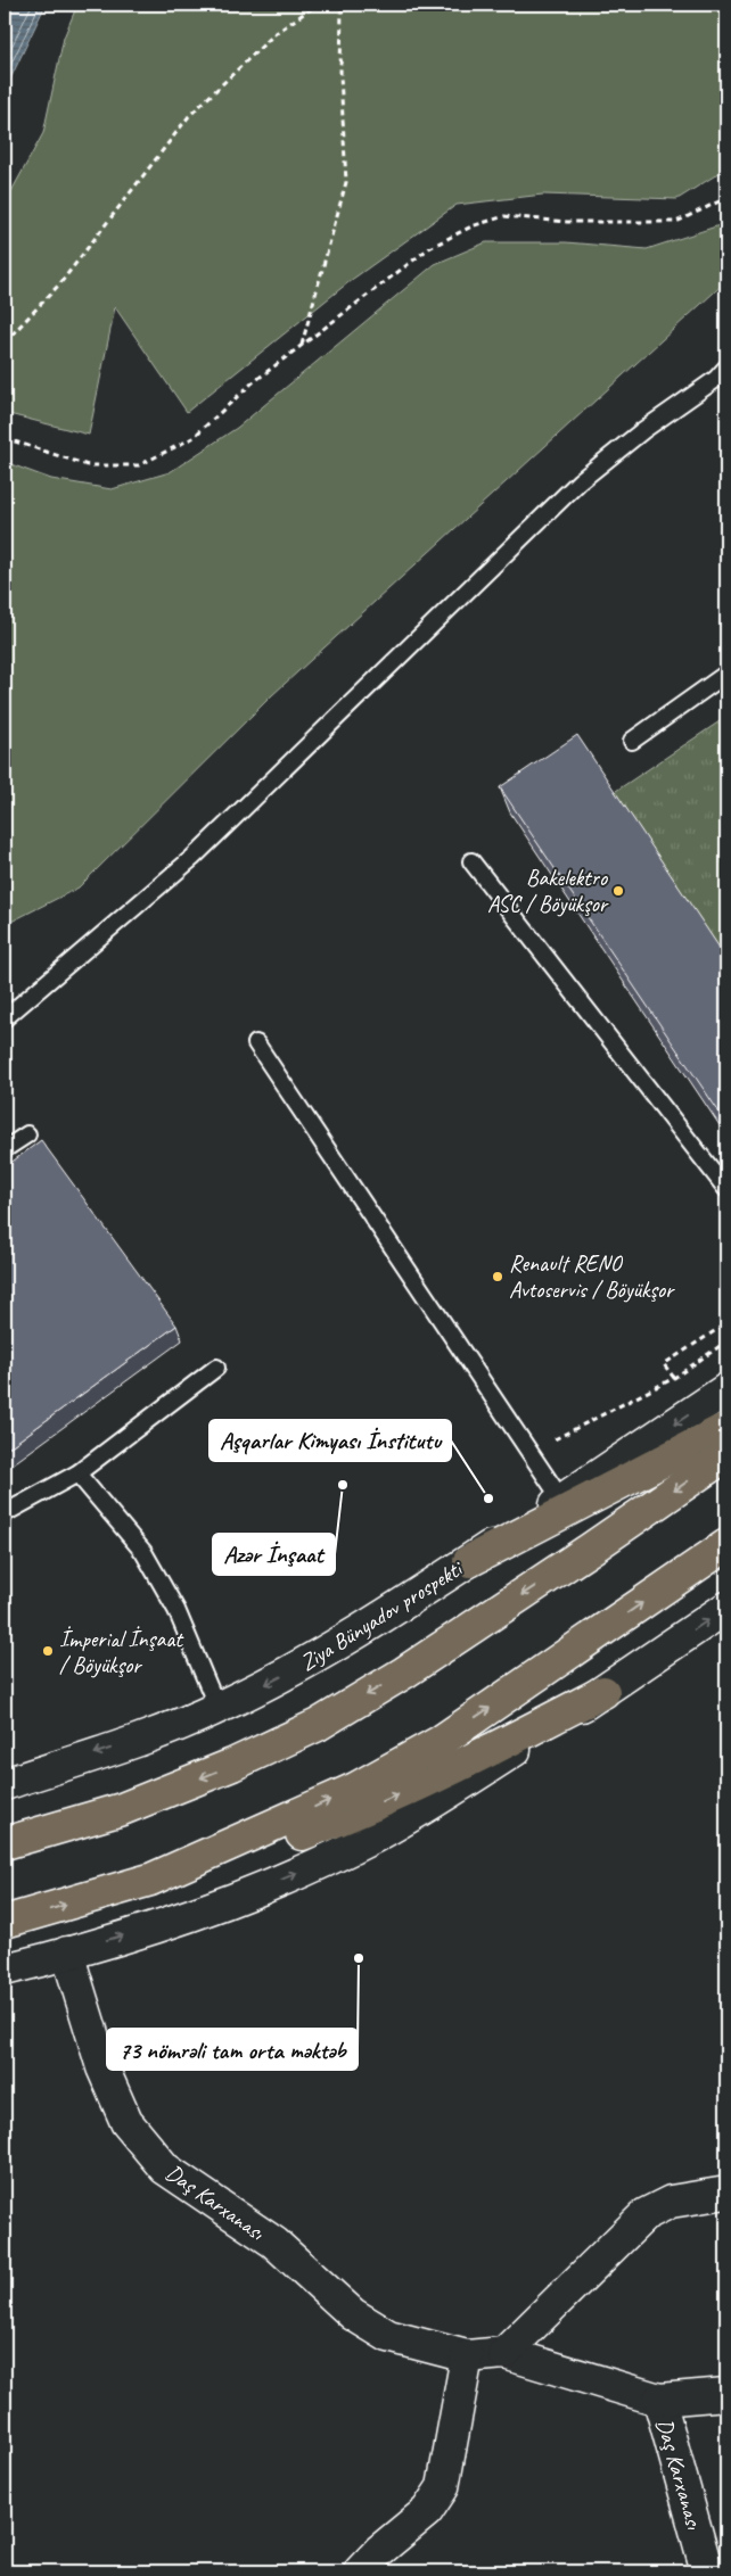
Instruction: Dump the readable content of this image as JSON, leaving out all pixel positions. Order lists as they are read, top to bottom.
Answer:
{
  "streets": {
    "main road": ["Ziya Bünyadov prospekti", "Daş Karxanası"]
  },
  "places": [
    "Bakelektro ASC / Böyükşor",
    "Renault RENO Avtoservis / Böyükşor",
    "Azər İnşaat",
    "Aşqarlar Kimyası İnstitutu",
    "İmperial İnşaat / Böyükşor",
    "73 nömrəli tam orta məktəb"
  ]
}
